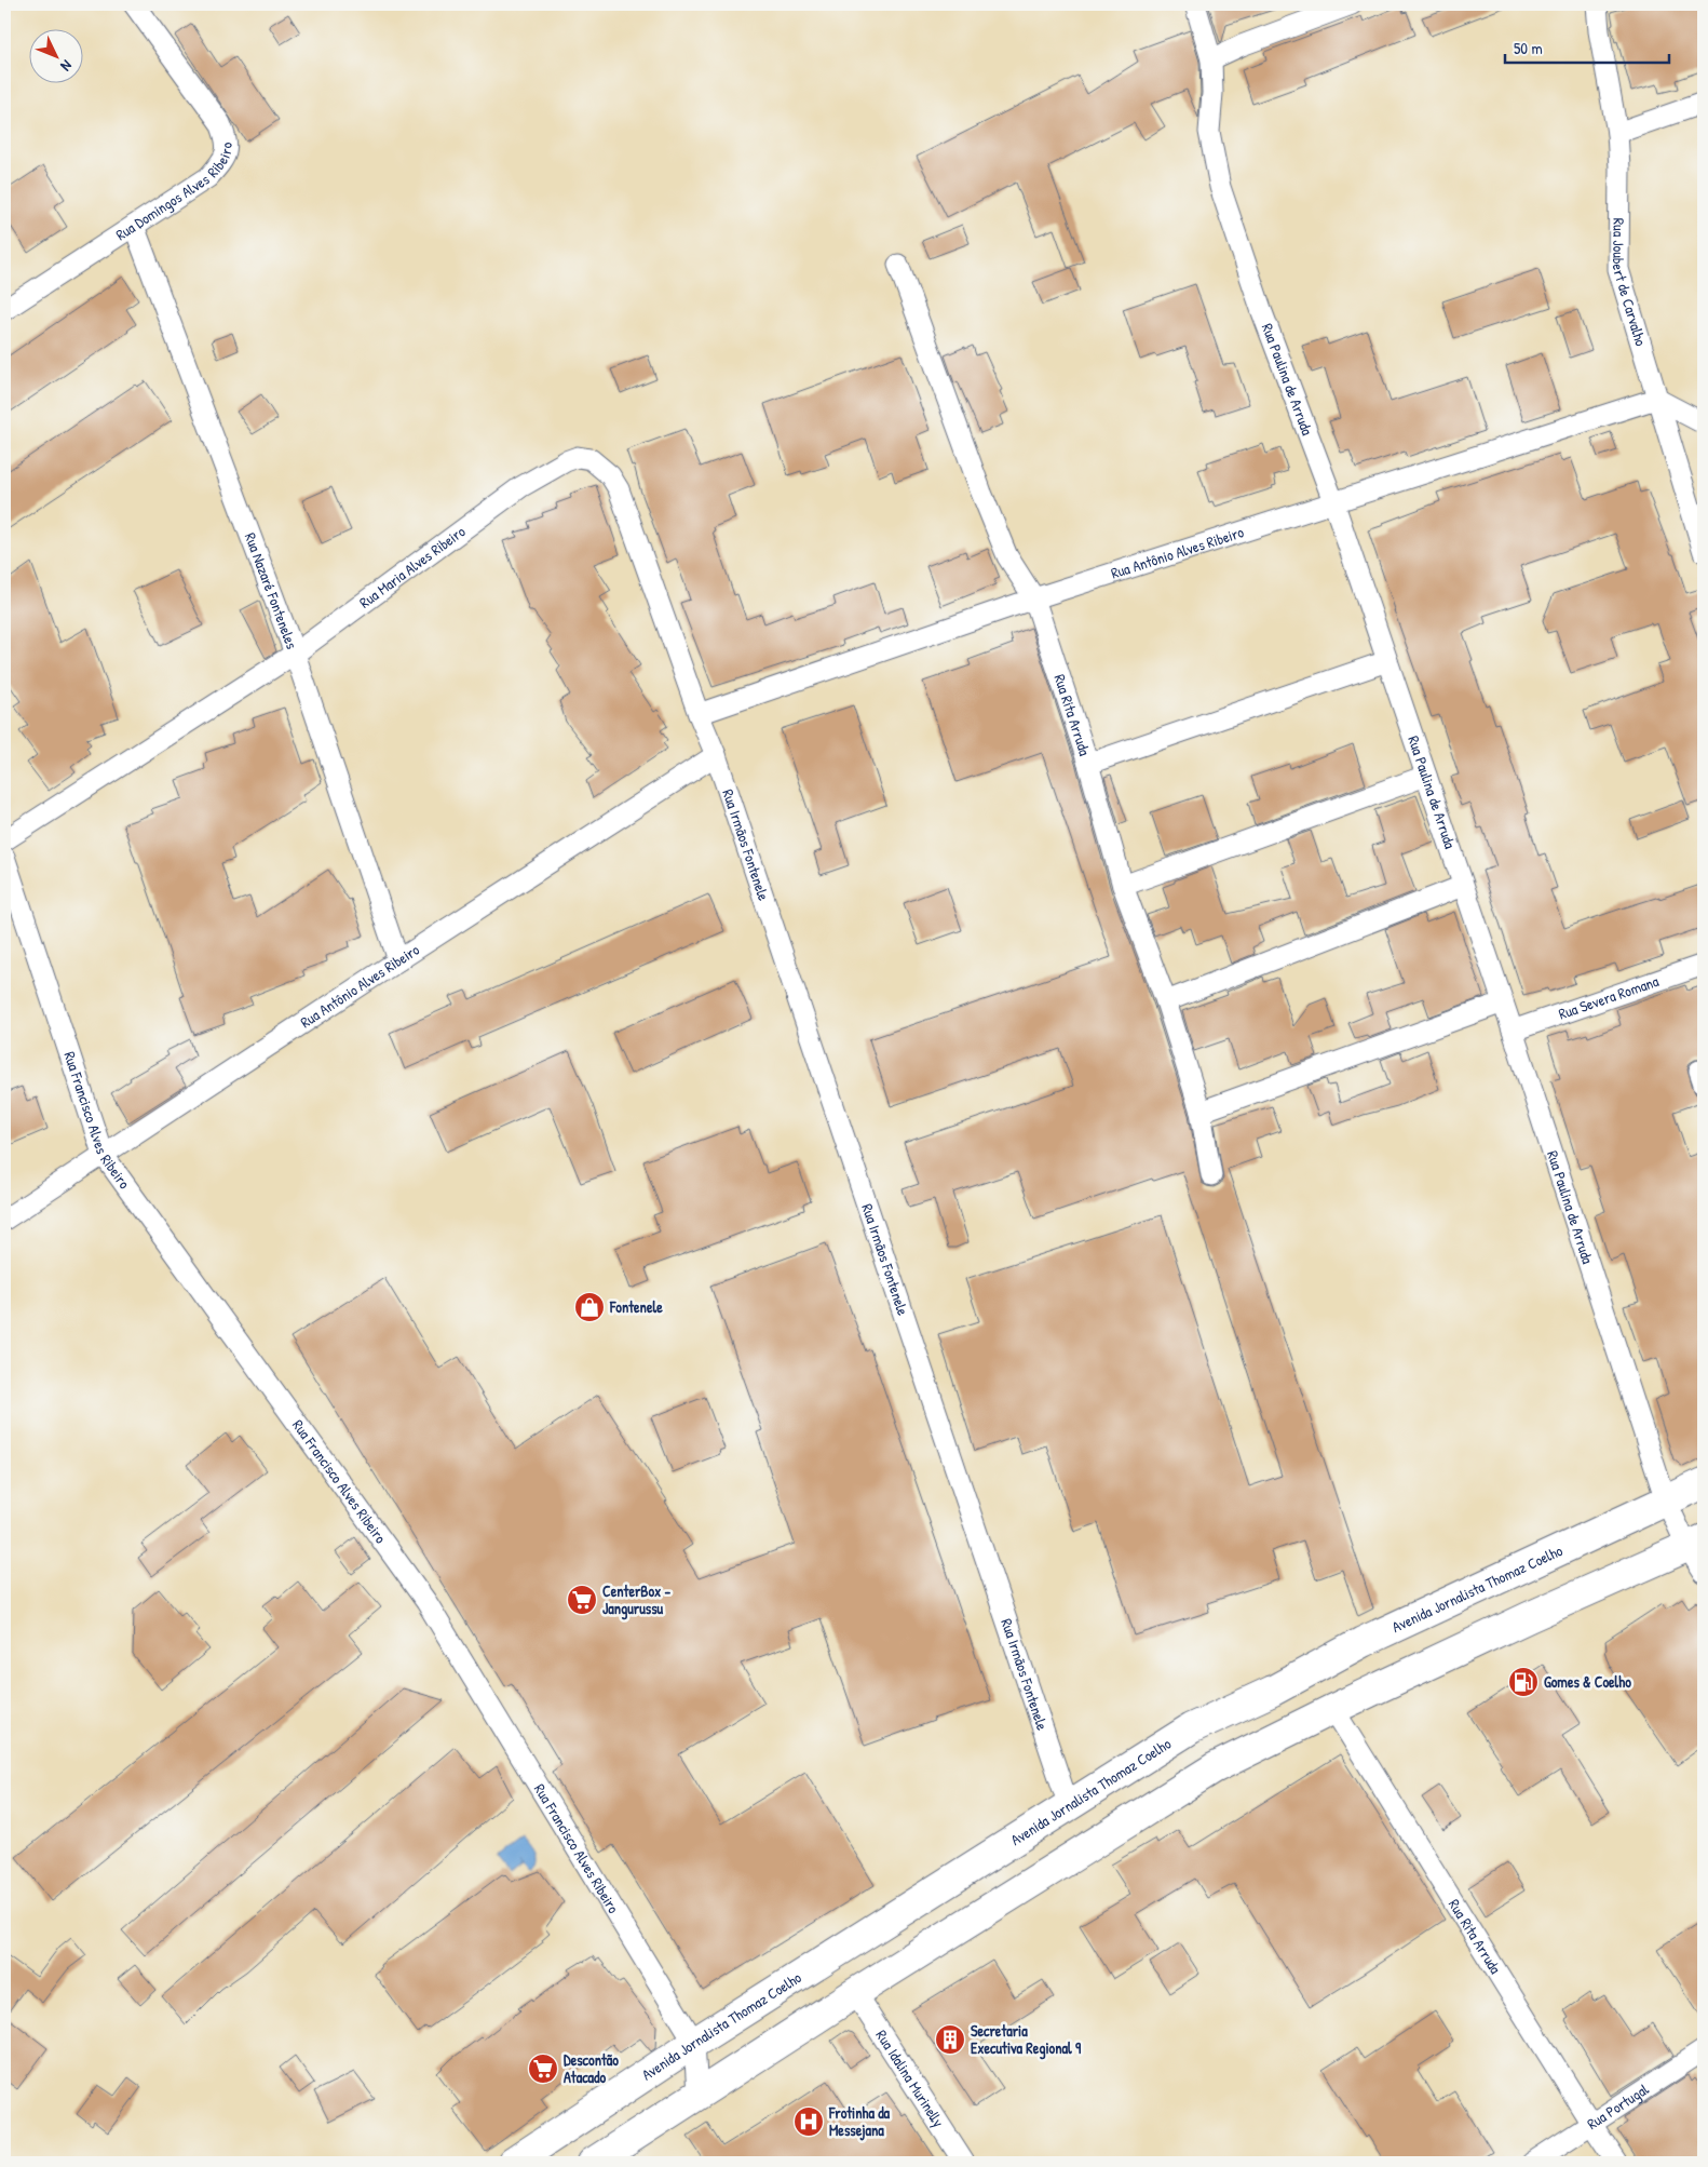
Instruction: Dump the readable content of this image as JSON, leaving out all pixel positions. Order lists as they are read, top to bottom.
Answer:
{
  "streets": {
    "main road": ["Avenida Jornalista Thomaz Coelho"],
    "street": [
      "Rua Domingos Alves Ribeiro",
      "Rua Joubert de Carvalho",
      "Rua Paulina de Arruda",
      "Rua Antônio Alves Ribeiro",
      "Rua Maria Alves Ribeiro",
      "Rua Nazaré Fonteneles",
      "Rua Rita Arruda",
      "Rua Irmãos Fontenele",
      "Rua Severa Romana",
      "Rua Francisco Alves Ribeiro",
      "Rua Idalina Murinelly",
      "Rua Portugal"
    ]
  },
  "crossings": [
    ["Rua Domingos Alves Ribeiro", "Rua Nazaré Fonteneles"],
    ["Rua Joubert de Carvalho", "Rua Antônio Alves Ribeiro"],
    ["Rua Paulina de Arruda", "Rua Antônio Alves Ribeiro"],
    ["Rua Paulina de Arruda", "Rua Severa Romana"],
    ["Rua Paulina de Arruda", "Avenida Jornalista Thomaz Coelho"],
    ["Rua Antônio Alves Ribeiro", "Rua Maria Alves Ribeiro"],
    ["Rua Antônio Alves Ribeiro", "Rua Nazaré Fonteneles"],
    ["Rua Antônio Alves Ribeiro", "Rua Rita Arruda"],
    ["Rua Antônio Alves Ribeiro", "Rua Irmãos Fontenele"],
    ["Rua Antônio Alves Ribeiro", "Rua Francisco Alves Ribeiro"],
    ["Rua Maria Alves Ribeiro", "Rua Nazaré Fonteneles"],
    ["Rua Maria Alves Ribeiro", "Rua Irmãos Fontenele"],
    ["Rua Rita Arruda", "Rua Portugal"],
    ["Rua Irmãos Fontenele", "Avenida Jornalista Thomaz Coelho"],
    ["Rua Francisco Alves Ribeiro", "Avenida Jornalista Thomaz Coelho"]
  ],
  "places": {
    "shop": ["Fontenele"],
    "supermarket": ["CenterBox - Jangurussu", "Descontão Atacado"],
    "fuel station": ["Gomes & Coelho"],
    "building": ["Secretaria Executiva Regional 9"],
    "hospital": ["Frotinha da Messejana"]
  },
  "scale_bar": "50 m",
  "north": "bottom right"
}
